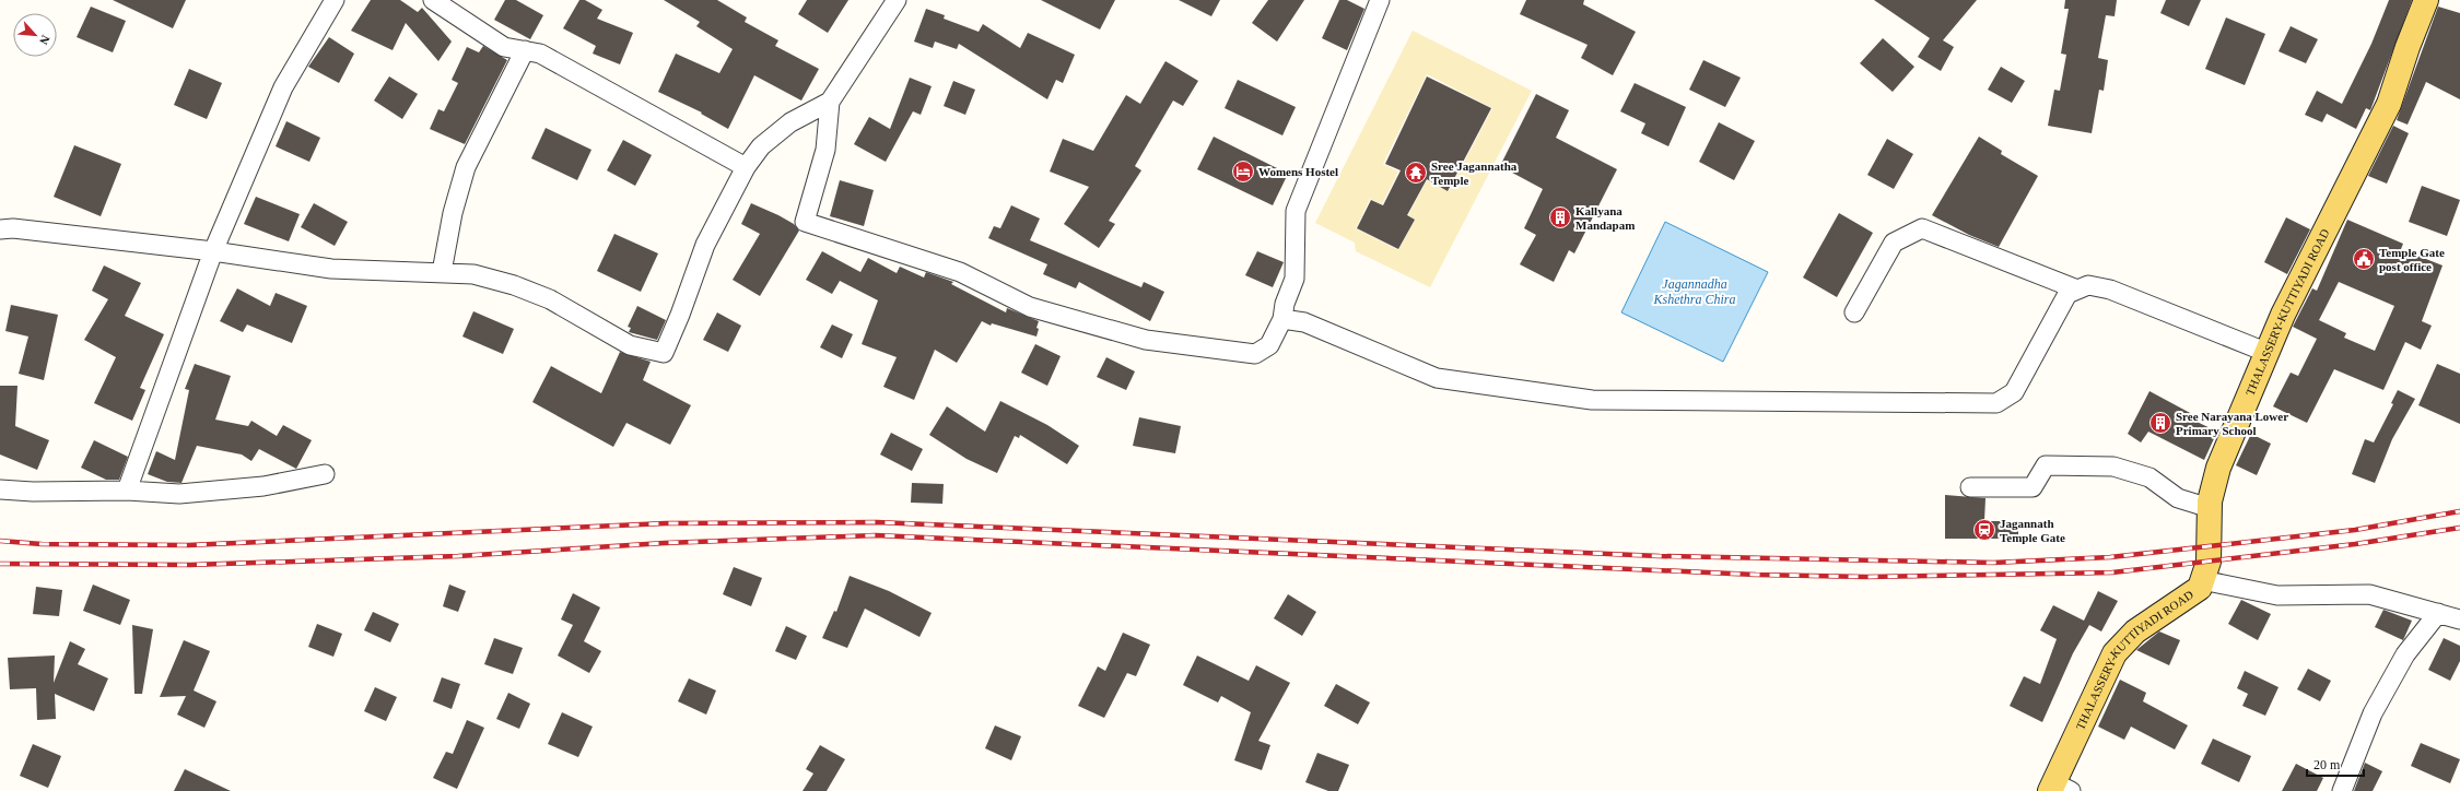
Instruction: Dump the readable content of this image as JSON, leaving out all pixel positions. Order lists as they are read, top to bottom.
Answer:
{
  "streets": {
    "main road": ["THALASSERY-KUTTIYADI ROAD"]
  },
  "water": ["Jagannadha Kshethra Chira"],
  "places": {
    "hotel": ["Womens Hostel"],
    "temple": ["Sree Jagannatha Temple"],
    "building": ["Kallyana Mandapam", "Sree Narayana Lower Primary School"],
    "public building": ["Temple Gate post office"],
    "station": ["Jagannath Temple Gate"]
  },
  "scale_bar": "20 m",
  "north": "bottom right"
}
